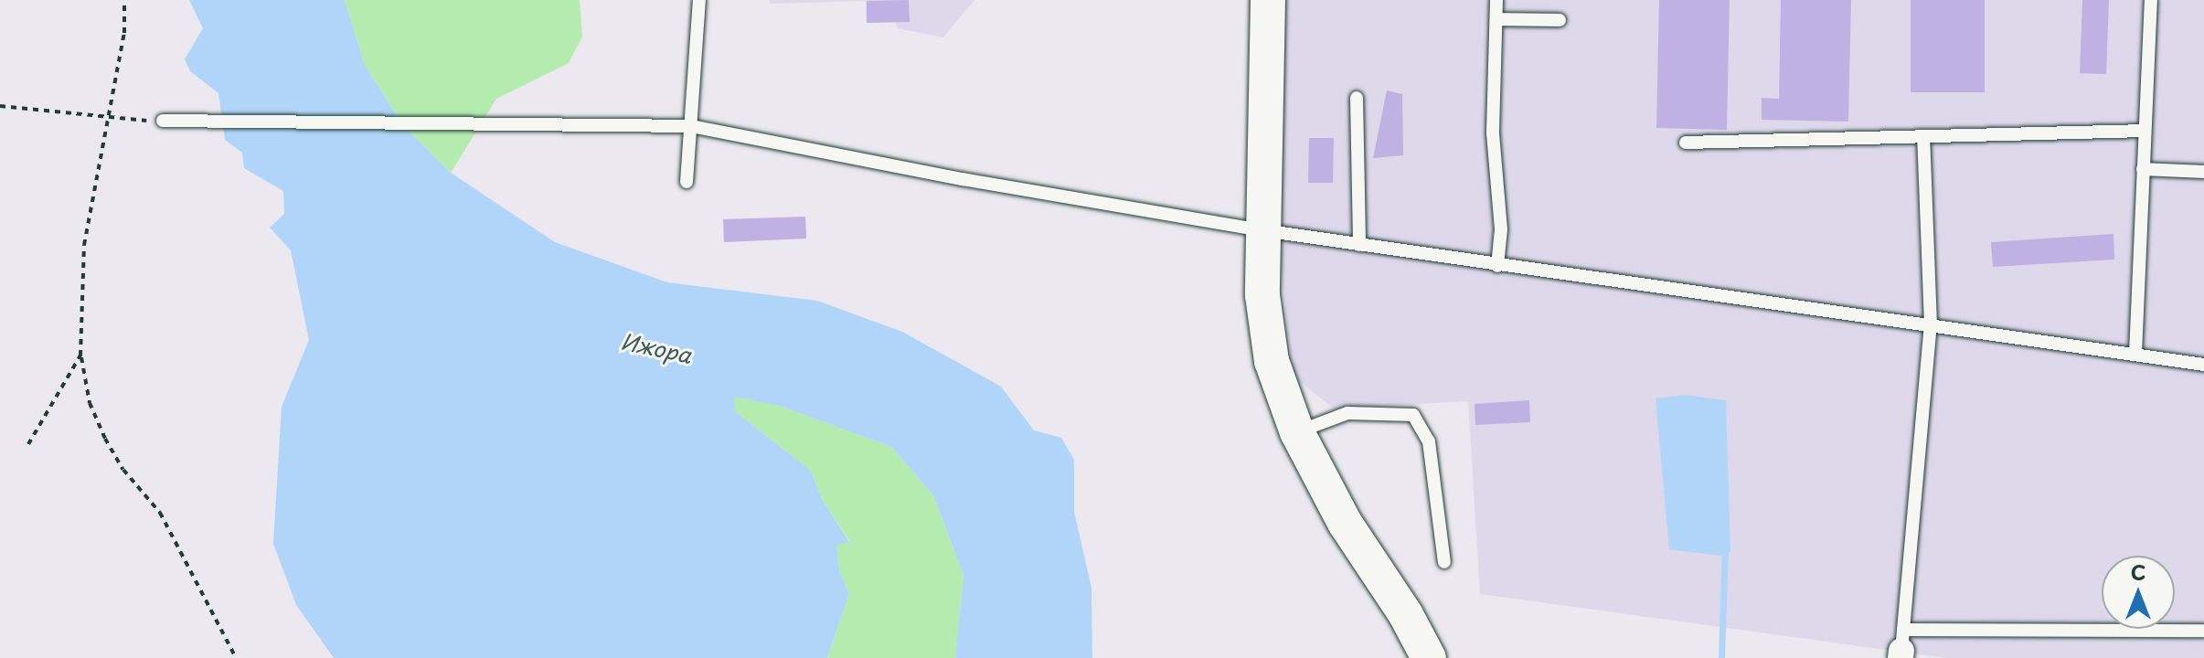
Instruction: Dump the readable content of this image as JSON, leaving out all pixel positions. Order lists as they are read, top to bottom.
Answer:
{
  "water": ["Ижора"],
  "north": "top"
}
